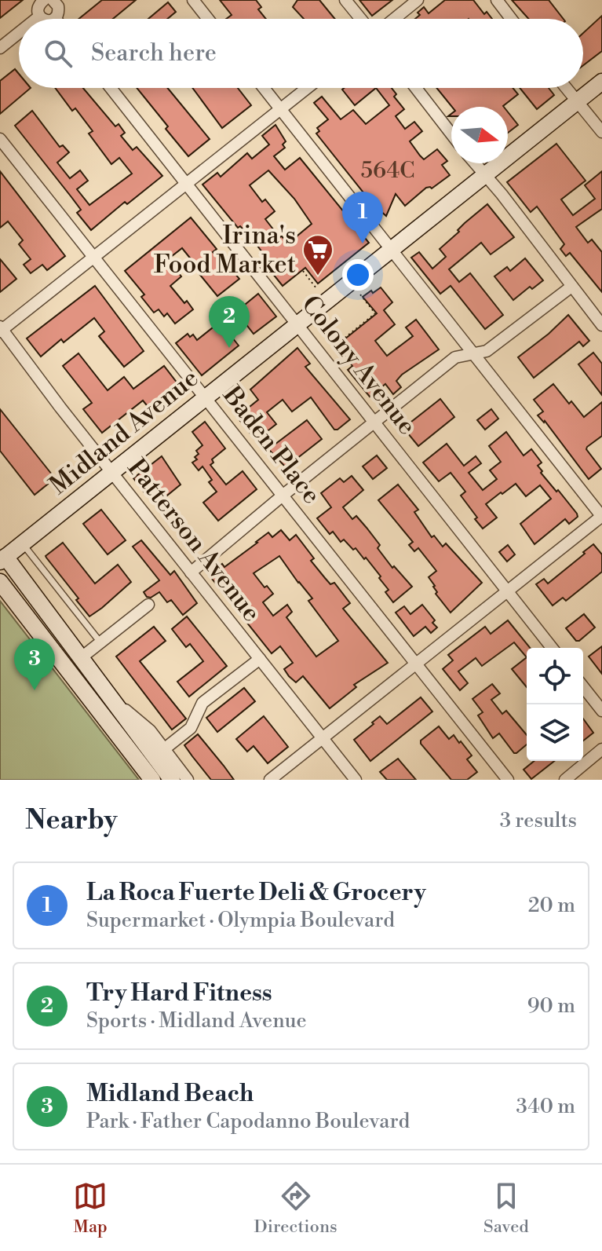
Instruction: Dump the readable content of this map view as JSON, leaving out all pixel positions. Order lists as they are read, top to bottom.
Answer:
{
  "streets": {
    "main road": ["Midland Avenue"],
    "street": ["Colony Avenue", "Baden Place", "Patterson Avenue"]
  },
  "crossings": [
    ["Colony Avenue", "Midland Avenue"],
    ["Midland Avenue", "Baden Place"],
    ["Midland Avenue", "Patterson Avenue"]
  ],
  "places": {
    "supermarket": ["Irina's Food Market"]
  },
  "house_numbers": ["564C"],
  "north": "right",
  "page": {
    "search": "Search here",
    "pins": ["1", "2", "3"],
    "heading": ["Nearby", "3 results"],
    "list": [
      {
        "mark": "1",
        "name": "La Roca Fuerte Deli & Grocery",
        "note": "Supermarket · Olympia Boulevard",
        "value": "20 m"
      },
      {
        "mark": "2",
        "name": "Try Hard Fitness",
        "note": "Sports · Midland Avenue",
        "value": "90 m"
      },
      {
        "mark": "3",
        "name": "Midland Beach",
        "note": "Park · Father Capodanno Boulevard",
        "value": "340 m"
      }
    ],
    "nav": ["Map", "Directions", "Saved"]
  }
}
